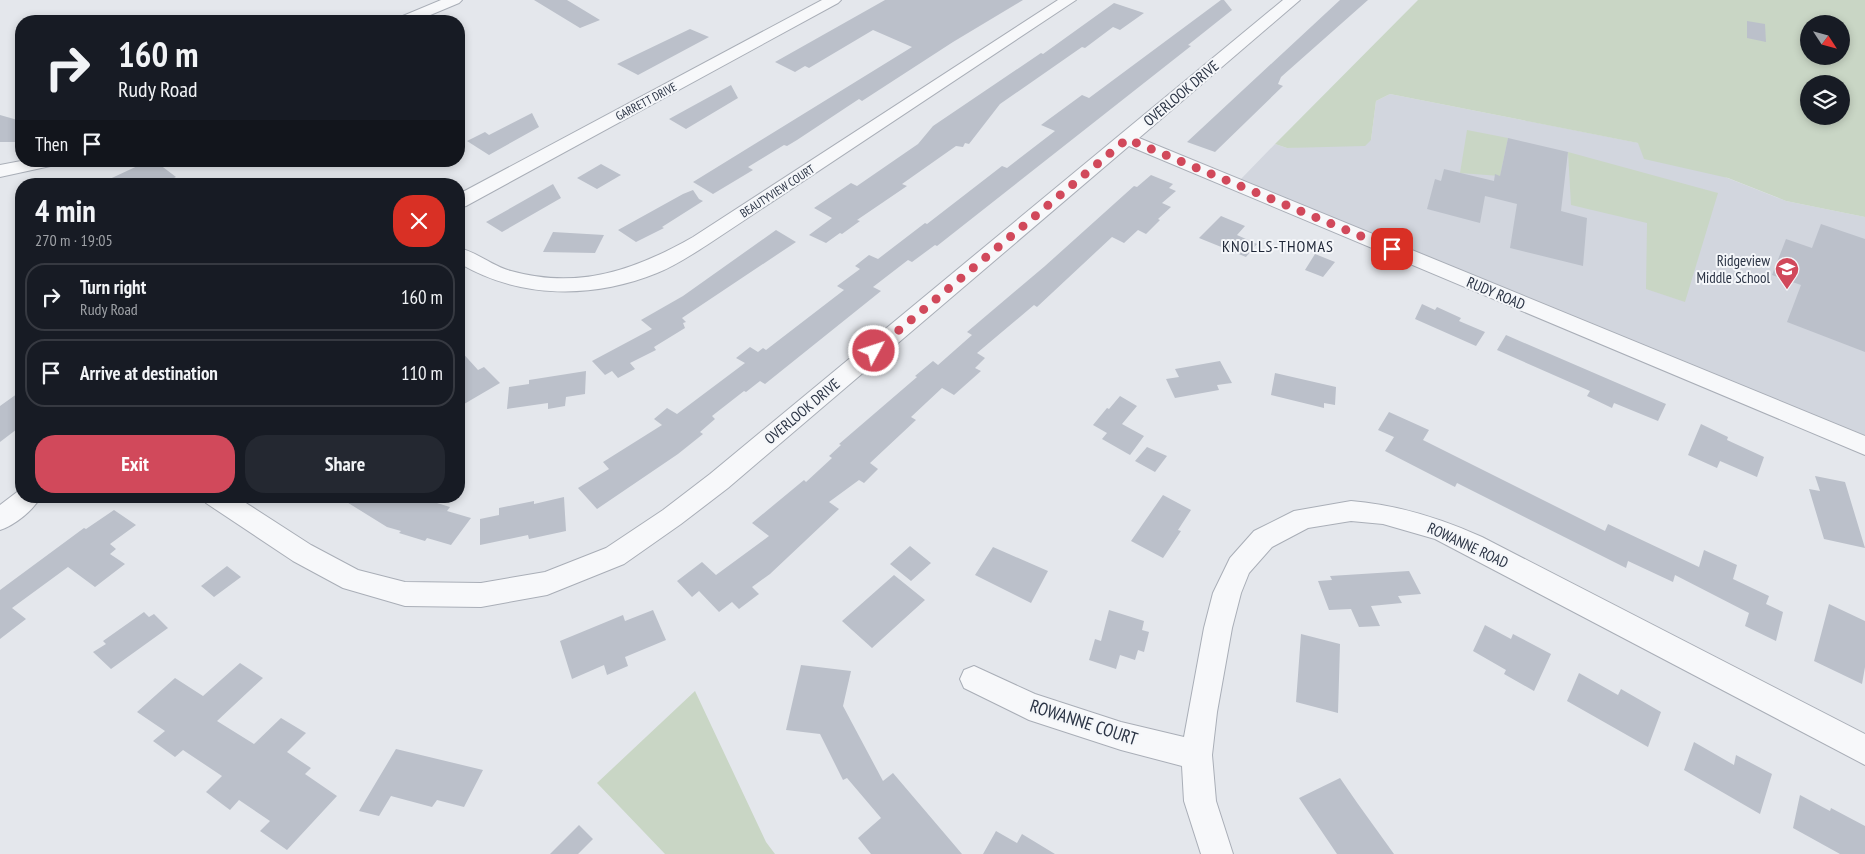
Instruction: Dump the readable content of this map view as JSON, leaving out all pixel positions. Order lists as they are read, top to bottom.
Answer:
{
  "streets": {
    "street": [
      "OVERLOOK DRIVE",
      "GARRETT DRIVE",
      "BEAUTYVIEW COURT",
      "RUDY ROAD",
      "ROWANNE ROAD",
      "ROWANNE COURT"
    ]
  },
  "crossings": [
    ["OVERLOOK DRIVE", "RUDY ROAD"],
    ["ROWANNE ROAD", "ROWANNE COURT"]
  ],
  "districts": ["KNOLLS-THOMAS"],
  "places": {
    "school or university": ["Ridgeview Middle School"]
  },
  "north": "bottom right",
  "page": {
    "turn": ["160 m", "Rudy Road"],
    "then": "Then",
    "heading": ["4 min", "270 m · 19:05"],
    "list": [
      {
        "name": "Turn right",
        "note": "Rudy Road",
        "value": "160 m"
      },
      {
        "name": "Arrive at destination",
        "value": "110 m"
      }
    ],
    "buttons": ["Exit", "Share"]
  }
}
